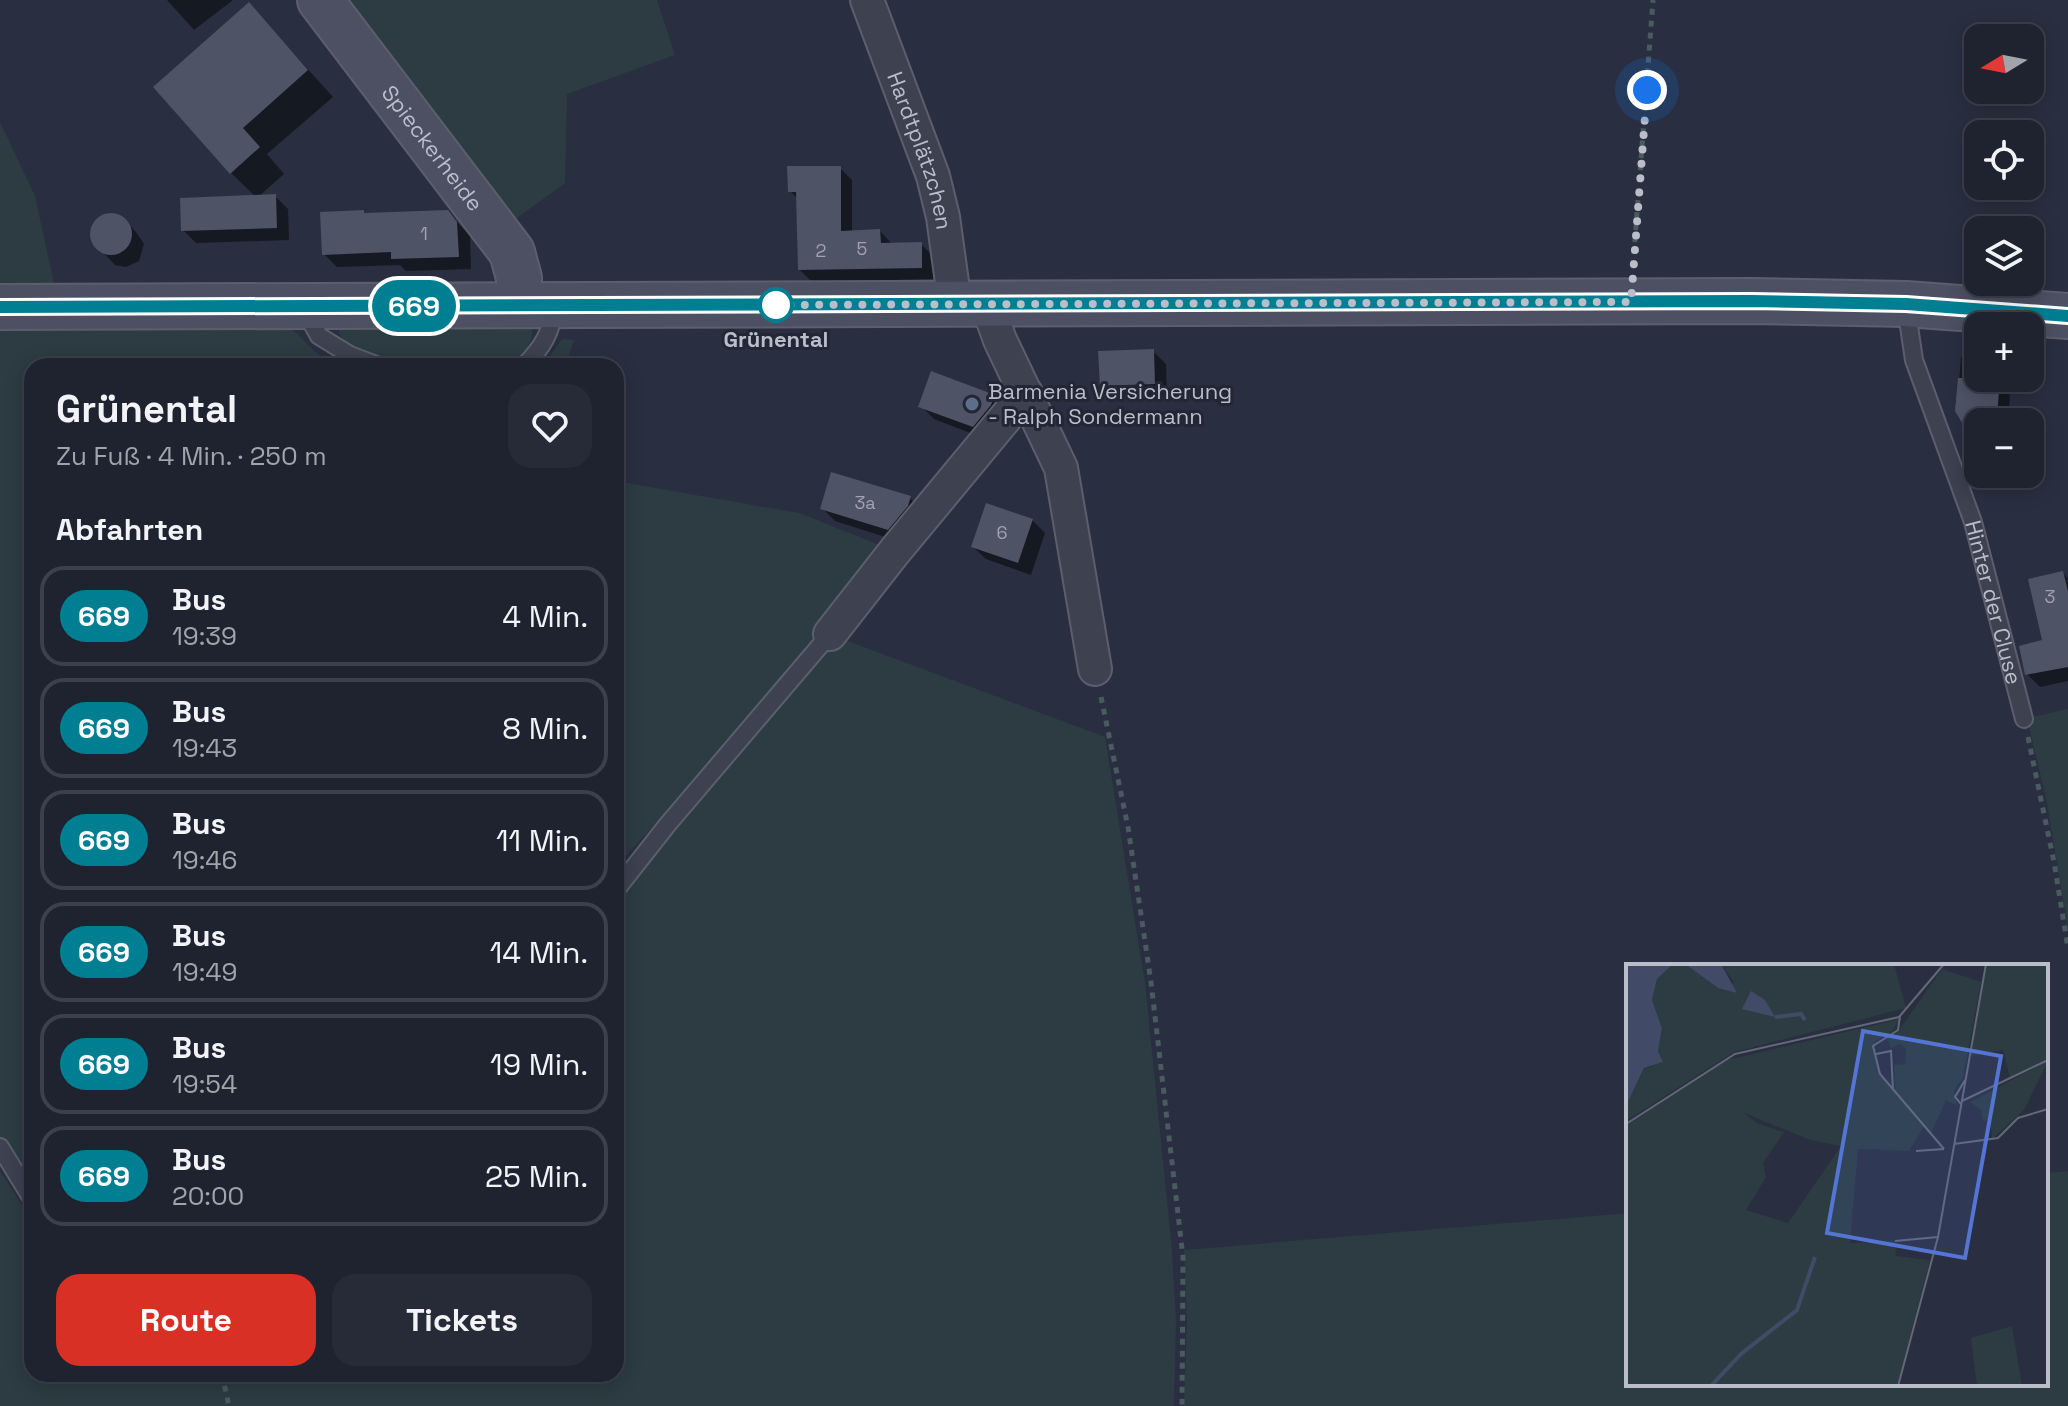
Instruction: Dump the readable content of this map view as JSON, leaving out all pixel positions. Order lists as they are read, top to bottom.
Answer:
{
  "streets": {
    "main road": ["Spieckerheide"],
    "street": ["Hardtplätzchen"],
    "lane": ["Hinter der Cluse"]
  },
  "places": ["Grünental", "Barmenia Versicherung - Ralph Sondermann"],
  "lines": ["bus line 669"],
  "house_numbers": [
    "1",
    "5",
    "2",
    "3a",
    "6",
    "3"
  ],
  "north": "left",
  "page": {
    "on_map": "669",
    "map_buttons": ["+", "−"],
    "heading": [
      ["Grünental", "Zu Fuß · 4 Min. · 250 m"],
      "Abfahrten"
    ],
    "list": [
      {
        "mark": "669",
        "name": "Bus",
        "note": "19:39",
        "value": "4 Min."
      },
      {
        "mark": "669",
        "name": "Bus",
        "note": "19:43",
        "value": "8 Min."
      },
      {
        "mark": "669",
        "name": "Bus",
        "note": "19:46",
        "value": "11 Min."
      },
      {
        "mark": "669",
        "name": "Bus",
        "note": "19:49",
        "value": "14 Min."
      },
      {
        "mark": "669",
        "name": "Bus",
        "note": "19:54",
        "value": "19 Min."
      },
      {
        "mark": "669",
        "name": "Bus",
        "note": "20:00",
        "value": "25 Min."
      }
    ],
    "buttons": ["Route", "Tickets"]
  }
}
